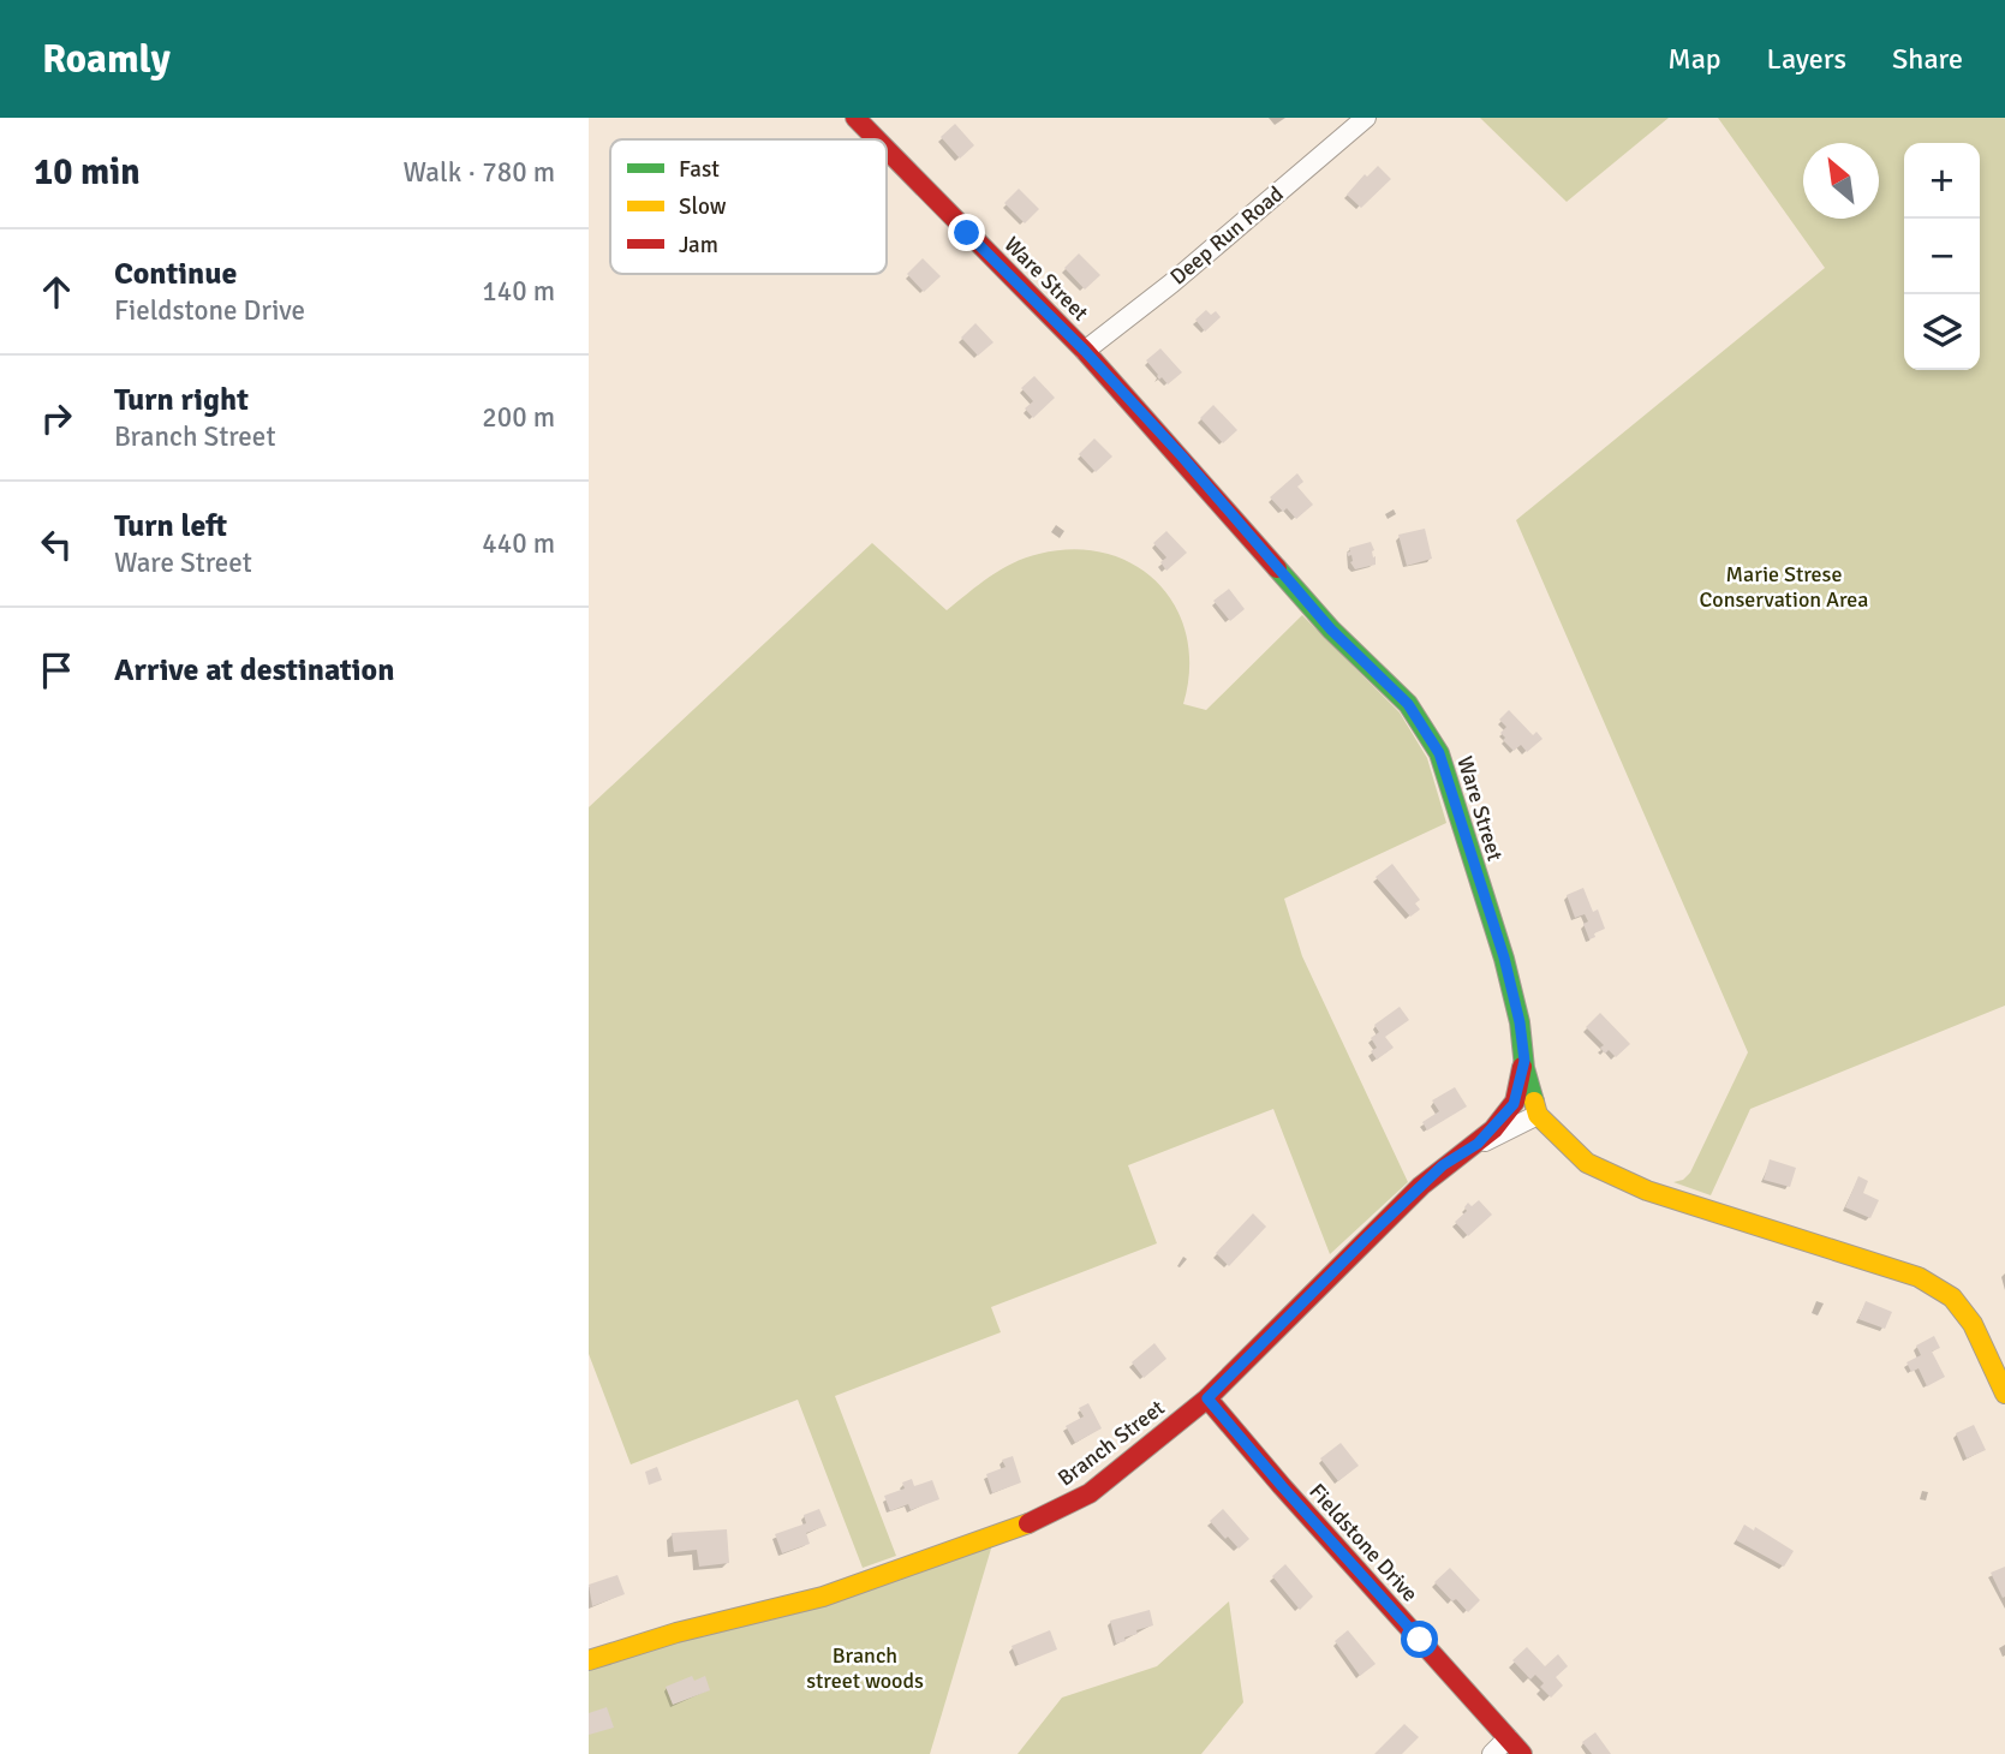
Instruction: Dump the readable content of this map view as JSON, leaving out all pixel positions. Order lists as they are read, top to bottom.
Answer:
{
  "streets": {
    "street": [
      "Deep Run Road",
      "Ware Street",
      "Branch Street",
      "Fieldstone Drive"
    ]
  },
  "crossings": [
    ["Deep Run Road", "Ware Street"],
    ["Ware Street", "Branch Street"],
    ["Branch Street", "Fieldstone Drive"]
  ],
  "parks": ["Marie Strese Conservation Area", "Branch street woods"],
  "legend": ["Fast", "Slow", "Jam"],
  "north": "top left",
  "page": {
    "header": "Roamly",
    "nav": ["Map", "Layers", "Share"],
    "heading": ["10 min", "Walk · 780 m"],
    "map_buttons": ["+", "−"],
    "list": [
      ["Continue", "Fieldstone Drive", "140 m"],
      ["Turn right", "Branch Street", "200 m"],
      ["Turn left", "Ware Street", "440 m"],
      "Arrive at destination"
    ]
  }
}
